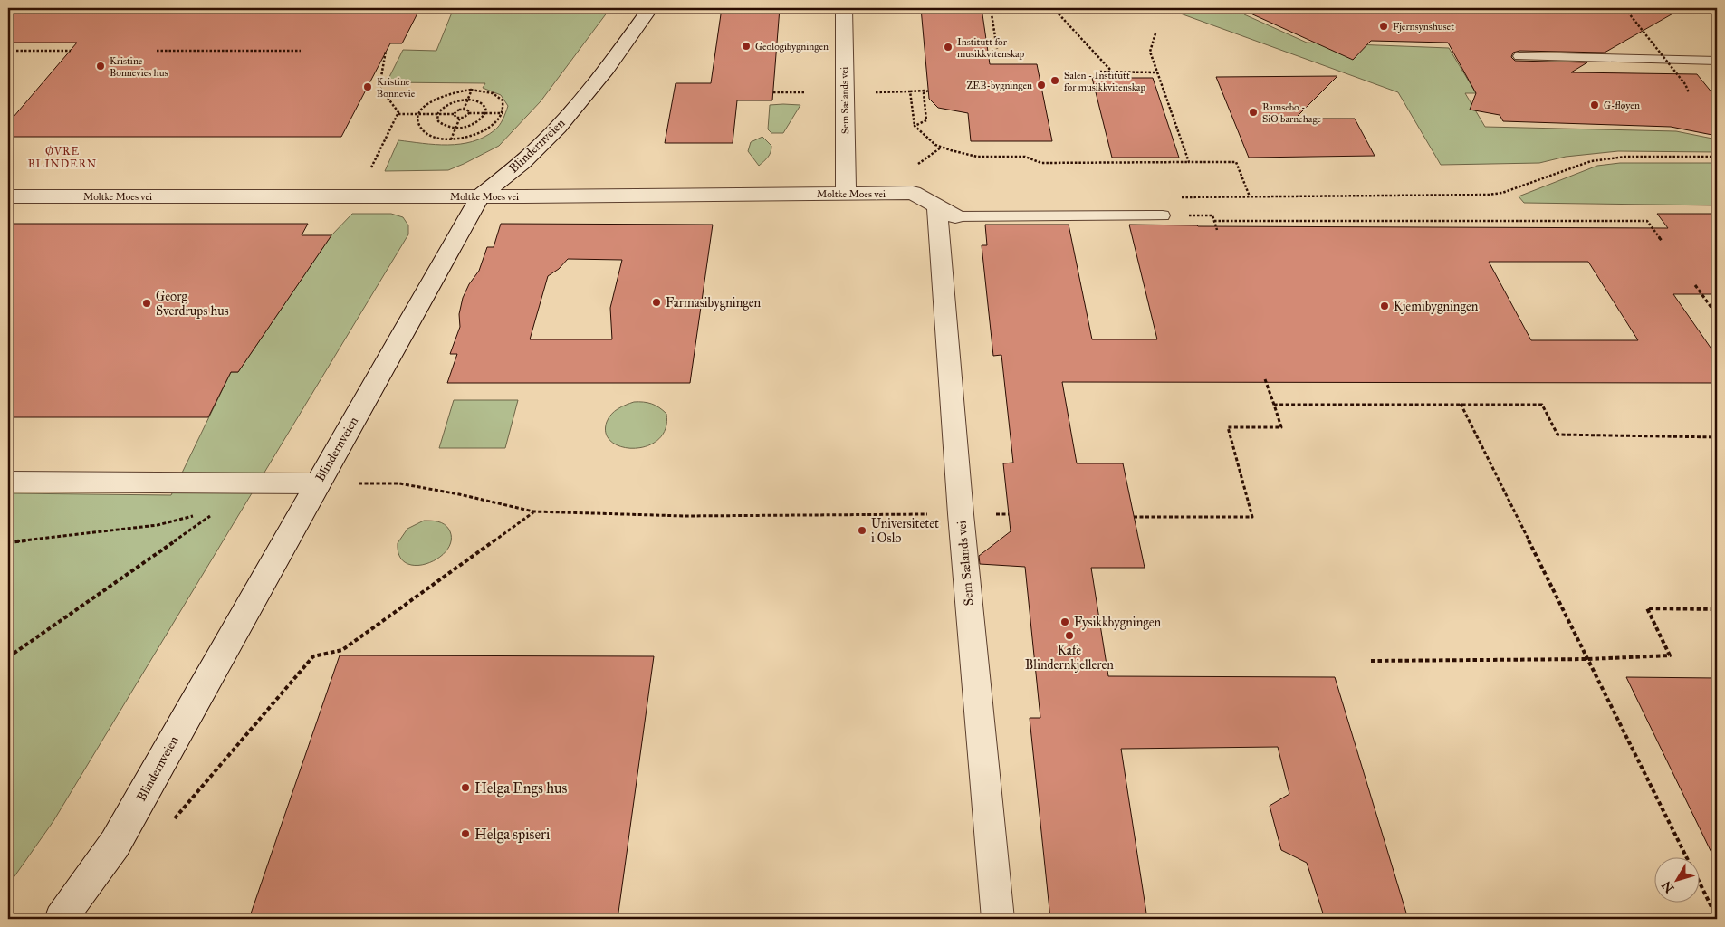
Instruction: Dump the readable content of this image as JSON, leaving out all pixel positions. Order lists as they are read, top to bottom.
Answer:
{
  "streets": {
    "street": ["Sem Sælands vei", "Blindernveien", "Moltke Moes vei"]
  },
  "crossings": [
    ["Sem Sælands vei", "Moltke Moes vei"],
    ["Blindernveien", "Moltke Moes vei"]
  ],
  "districts": ["ØVRE BLINDERN"],
  "places": [
    "Fjernsynshuset",
    "Geologibygningen",
    "Institutt for musikkvitenskap",
    "Kristine Bonnevies hus",
    "Salen - Institutt for musikkvitenskap",
    "ZEB-bygningen",
    "Kristine Bonnevie",
    "G-fløyen",
    "Bamsebo - SiO barnehage",
    "Farmasibygningen",
    "Georg Sverdrups hus",
    "Kjemibygningen",
    "Universitetet i Oslo",
    "Fysikkbygningen",
    "Kafe Blindernkjelleren",
    "Helga Engs hus",
    "Helga spiseri"
  ],
  "north": "bottom left"
}
